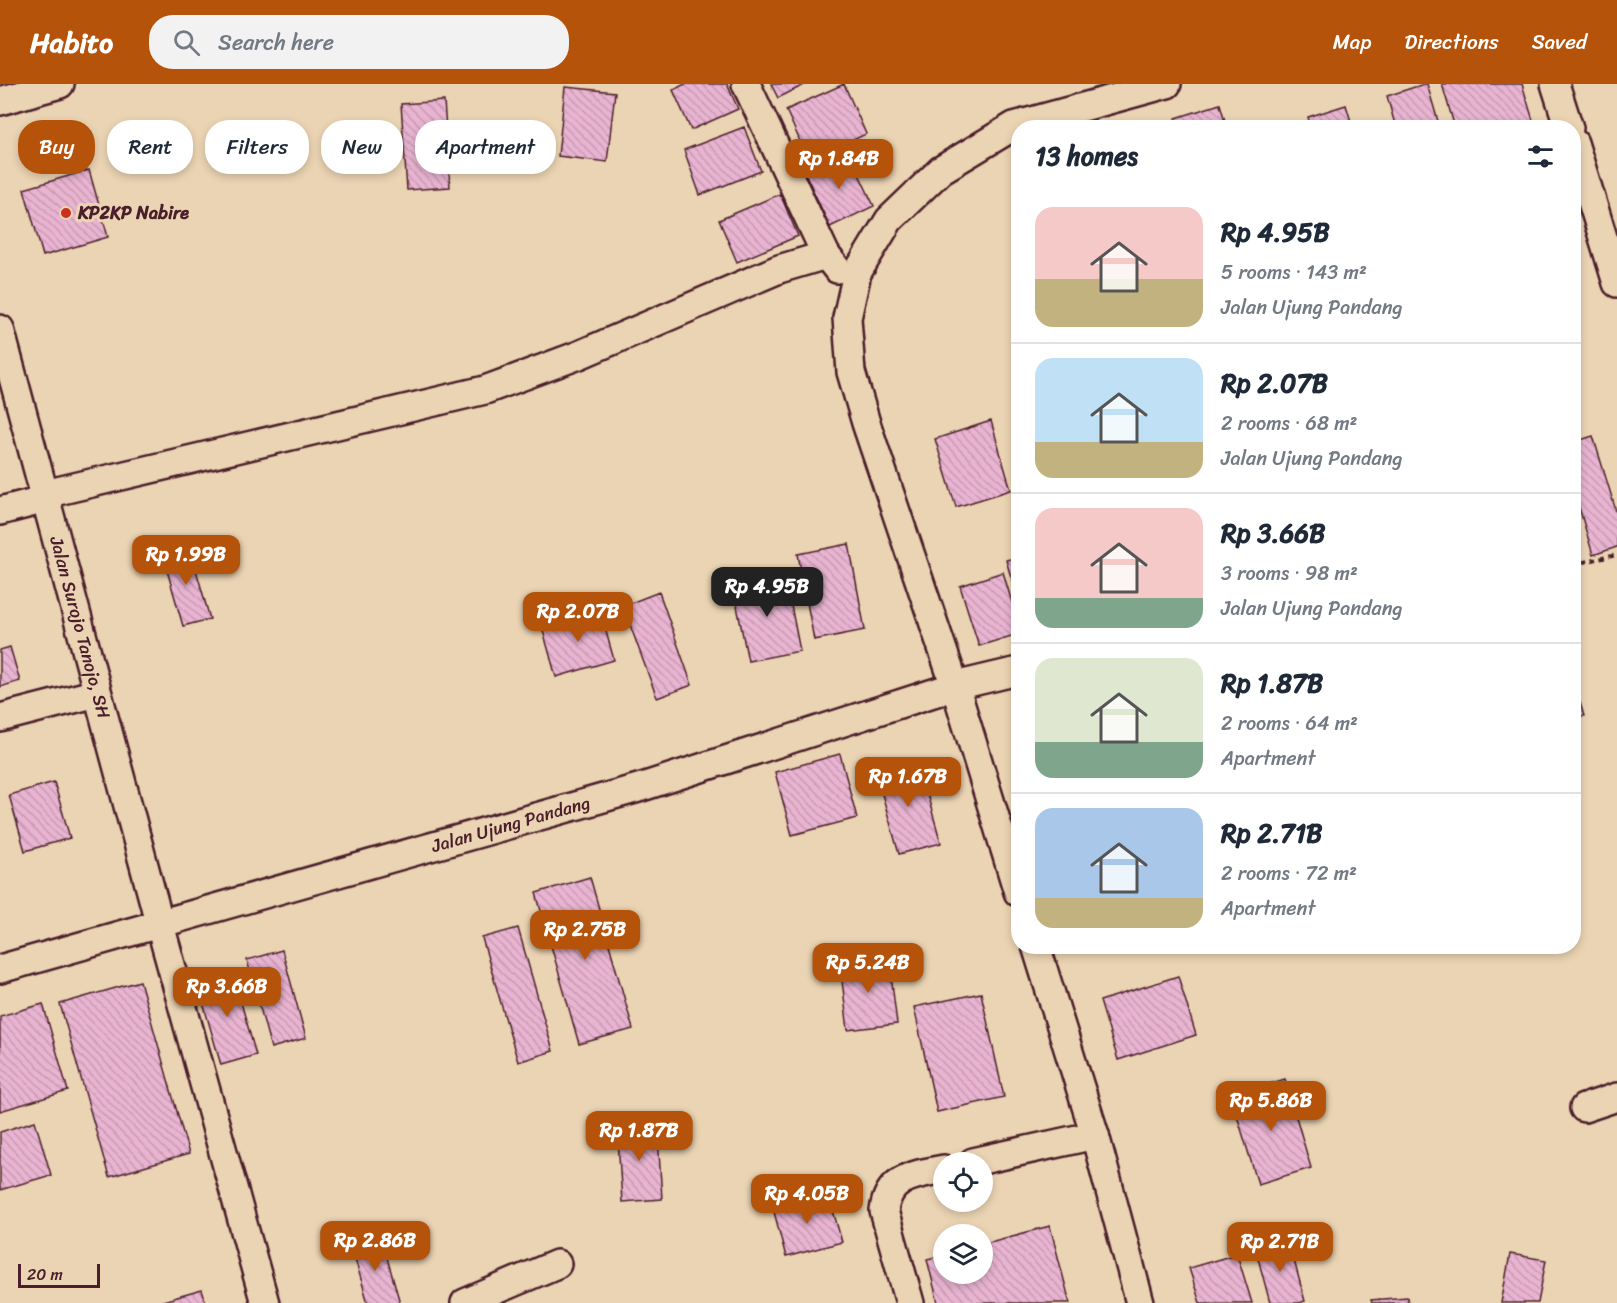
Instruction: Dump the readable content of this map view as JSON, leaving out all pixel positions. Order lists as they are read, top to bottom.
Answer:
{
  "streets": {
    "street": ["Jalan Surojo Tanojo, SH", "Jalan Ujung Pandang"]
  },
  "crossings": [
    ["Jalan Surojo Tanojo, SH", "Jalan Ujung Pandang"]
  ],
  "places": ["KP2KP Nabire"],
  "scale_bar": "20 m",
  "page": {
    "header": "Habito",
    "search": "Search here",
    "nav": ["Map", "Directions", "Saved"],
    "chip": [
      "Buy",
      "Rent",
      "Filters",
      "New",
      "Apartment"
    ],
    "heading": "13 homes",
    "price": [
      "Rp 1.84B",
      "Rp 1.99B",
      "Rp 4.95B",
      "Rp 2.07B",
      "Rp 1.67B",
      "Rp 2.75B",
      "Rp 5.24B",
      "Rp 3.66B",
      "Rp 5.86B",
      "Rp 1.87B",
      "Rp 4.05B",
      "Rp 2.86B",
      "Rp 2.71B"
    ],
    "list": [
      {
        "name": "Rp 4.95B",
        "note": "5 rooms · 143 m² · Jalan Ujung Pandang"
      },
      {
        "name": "Rp 2.07B",
        "note": "2 rooms · 68 m² · Jalan Ujung Pandang"
      },
      {
        "name": "Rp 3.66B",
        "note": "3 rooms · 98 m² · Jalan Ujung Pandang"
      },
      {
        "name": "Rp 1.87B",
        "note": "2 rooms · 64 m² · Apartment"
      },
      {
        "name": "Rp 2.71B",
        "note": "2 rooms · 72 m² · Apartment"
      }
    ],
    "scale": "20 m"
  }
}
